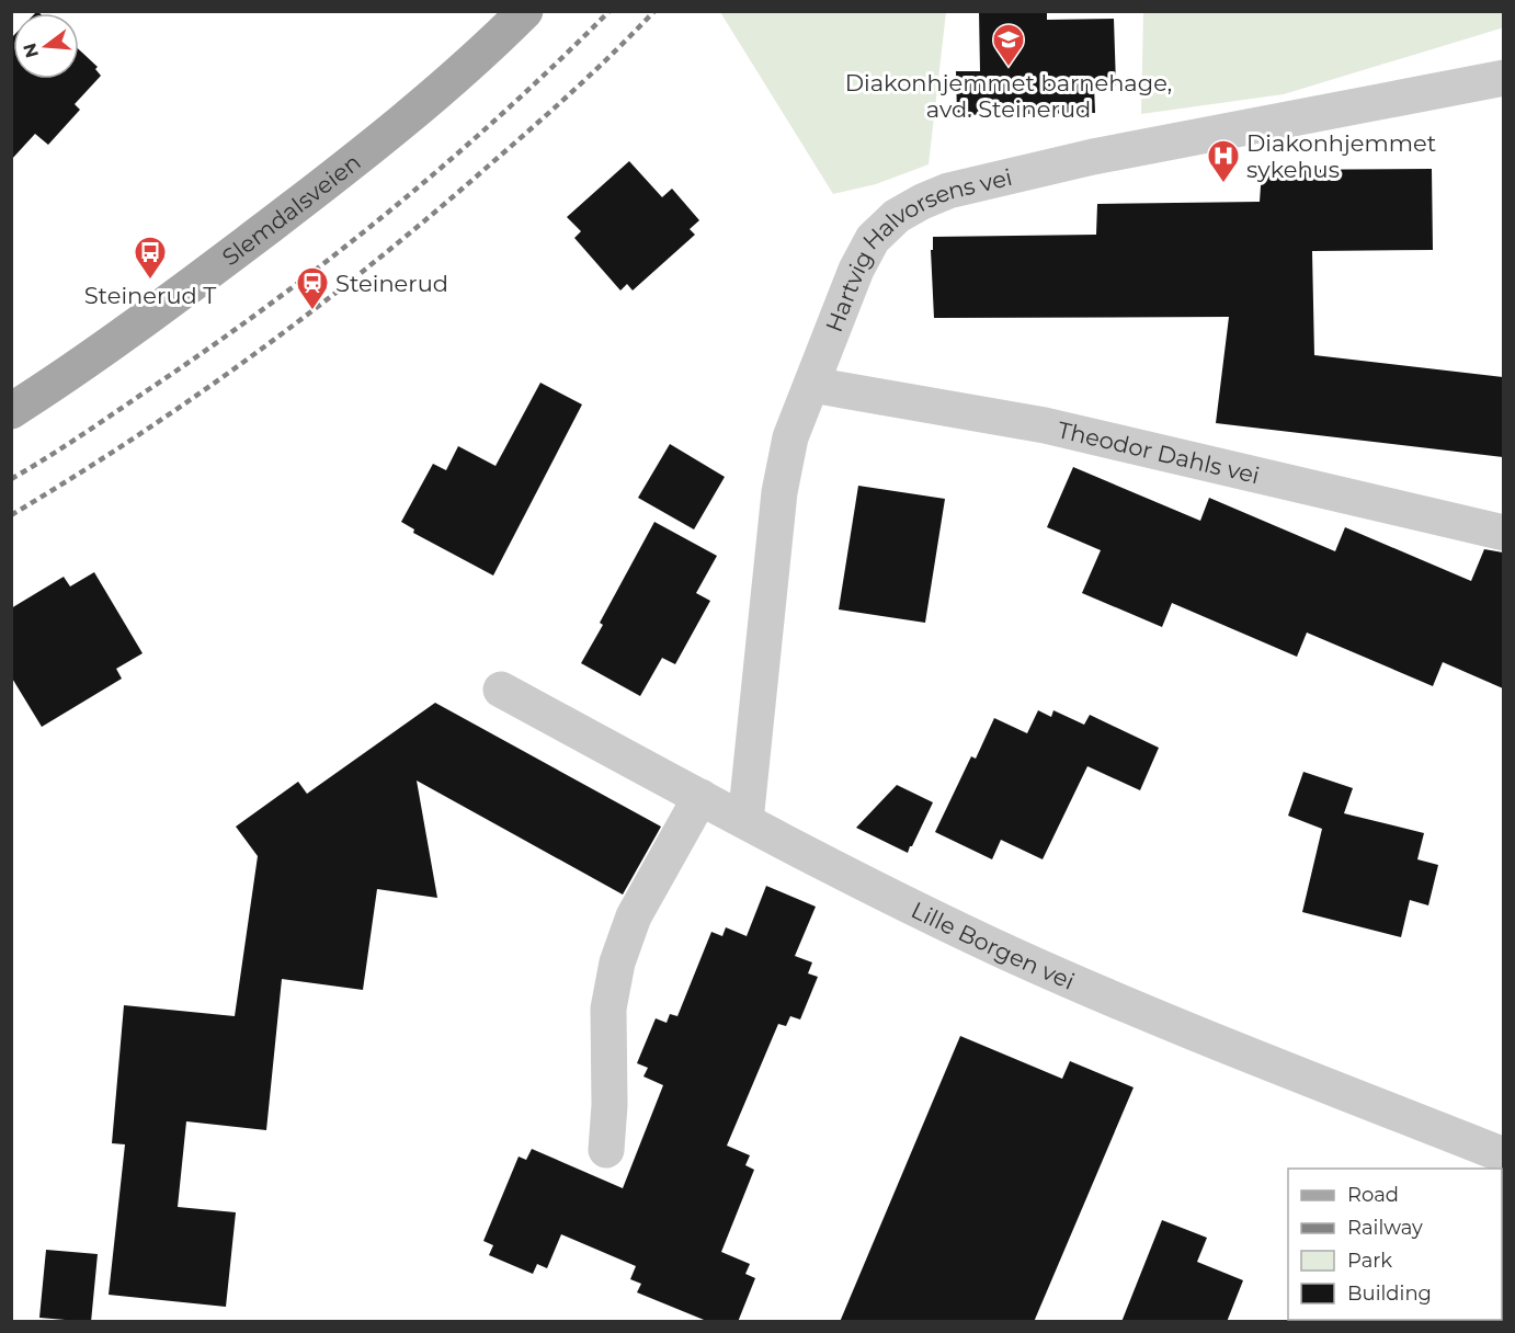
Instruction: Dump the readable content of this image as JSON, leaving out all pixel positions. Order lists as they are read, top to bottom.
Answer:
{
  "streets": {
    "main road": ["Slemdalsveien"],
    "street": ["Hartvig Halvorsens vei", "Theodor Dahls vei", "Lille Borgen vei"]
  },
  "crossings": [
    ["Hartvig Halvorsens vei", "Theodor Dahls vei"],
    ["Hartvig Halvorsens vei", "Lille Borgen vei"]
  ],
  "places": {
    "school or university": ["Diakonhjemmet barnehage, avd. Steinerud"],
    "hospital": ["Diakonhjemmet sykehus"],
    "bus stop": ["Steinerud T"],
    "station": ["Steinerud"]
  },
  "legend": [
    "Road",
    "Railway",
    "Park",
    "Building"
  ],
  "north": "left"
}
